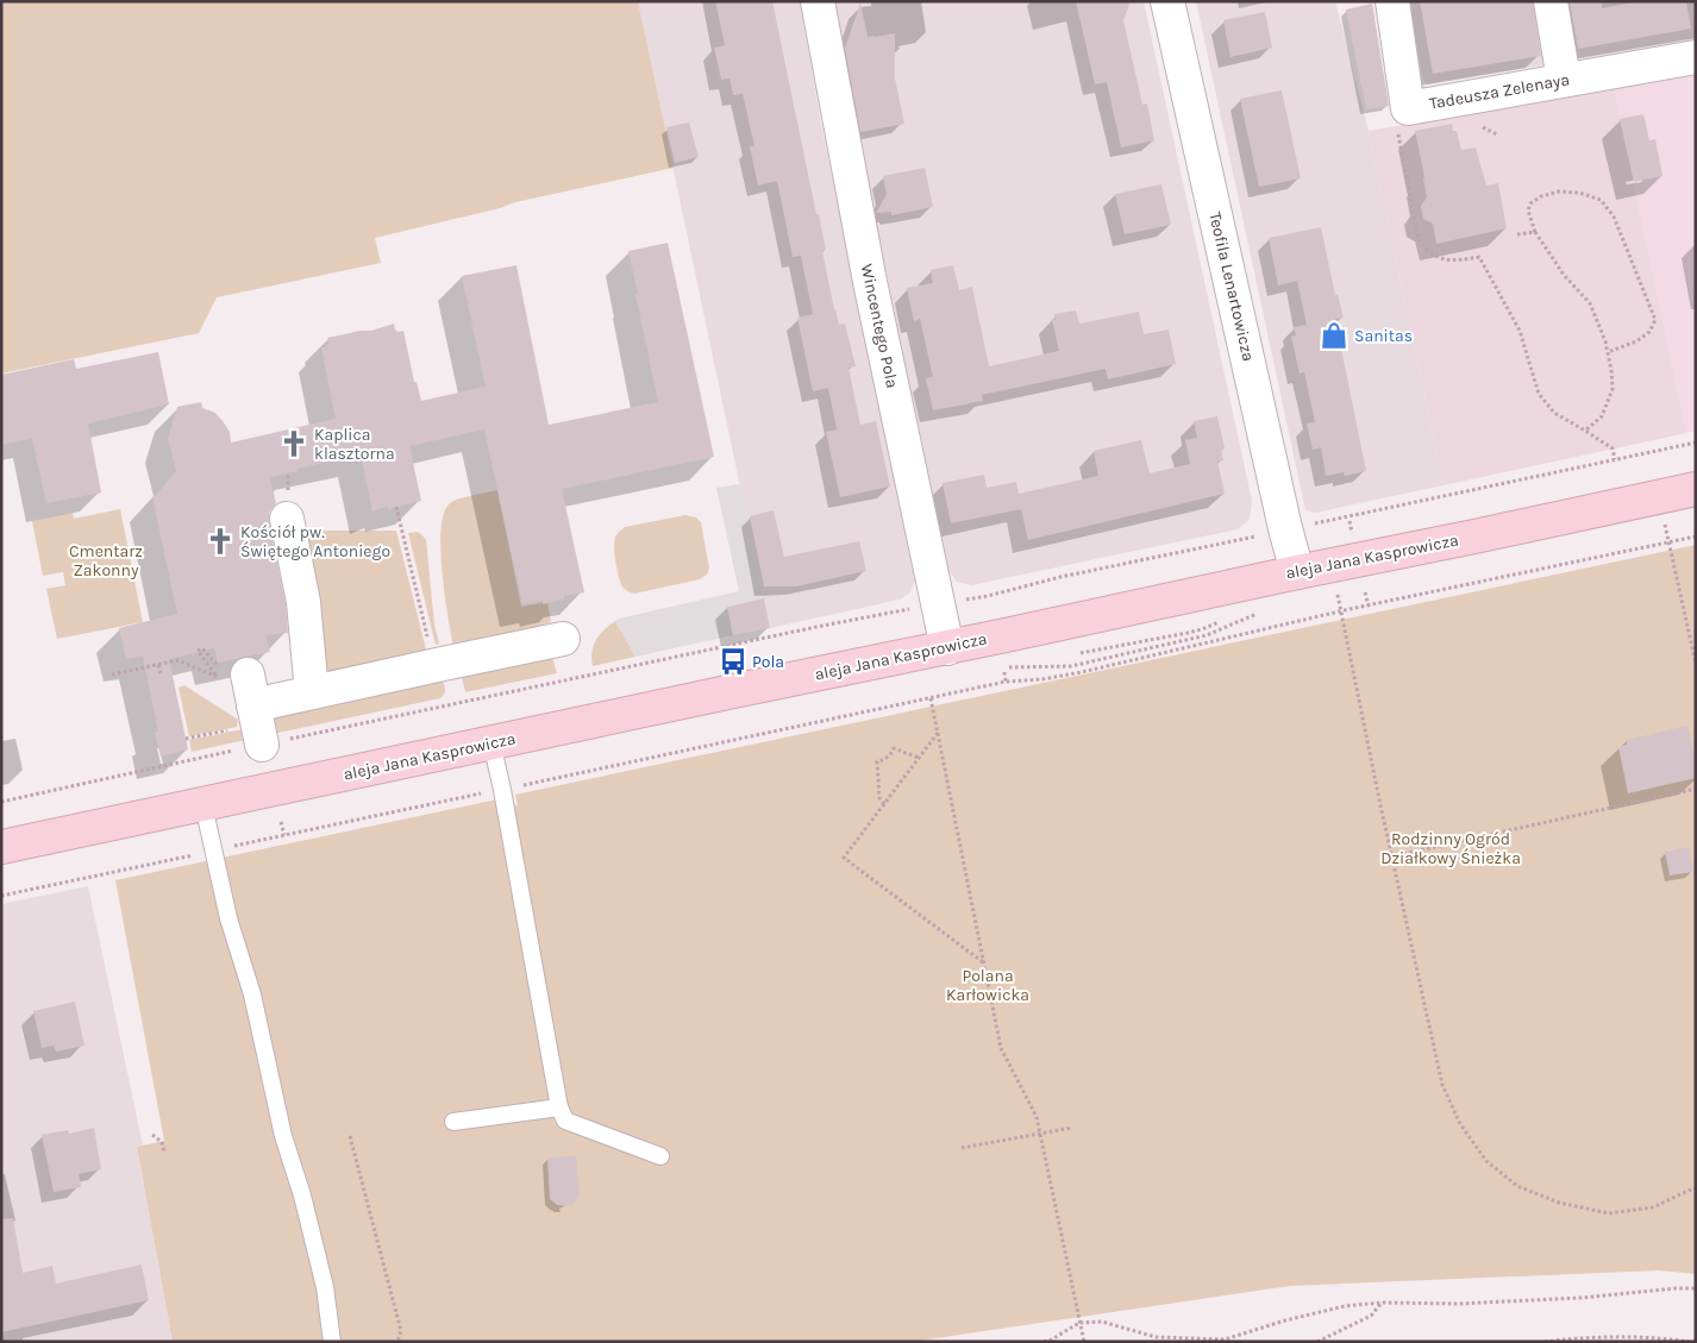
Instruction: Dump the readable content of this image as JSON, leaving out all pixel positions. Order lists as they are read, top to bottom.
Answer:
{
  "streets": {
    "street": [
      "Tadeusza Zelenaya",
      "Teofila Lenartowicza",
      "Wincentego Pola",
      "aleja Jana Kasprowicza"
    ]
  },
  "crossings": [
    ["Teofila Lenartowicza", "aleja Jana Kasprowicza"],
    ["Wincentego Pola", "aleja Jana Kasprowicza"]
  ],
  "parks": ["Cmentarz Zakonny", "Rodzinny Ogród Działkowy Śnieżka", "Polana Karłowicka"],
  "places": {
    "shop": ["Sanitas"],
    "church": ["Kaplica klasztorna", "Kościół pw. Świętego Antoniego"],
    "bus stop": ["Pola"]
  }
}
